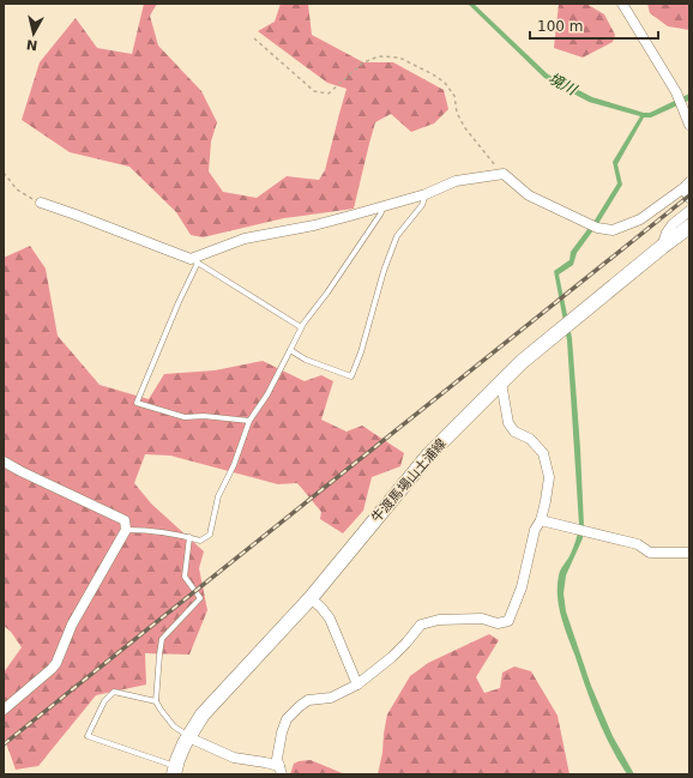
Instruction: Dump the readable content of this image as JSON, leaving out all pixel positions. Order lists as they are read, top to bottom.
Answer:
{
  "streets": {
    "main road": ["牛渡馬場山土浦線"]
  },
  "water": ["境川"],
  "scale_bar": "100 m",
  "north": "bottom"
}
